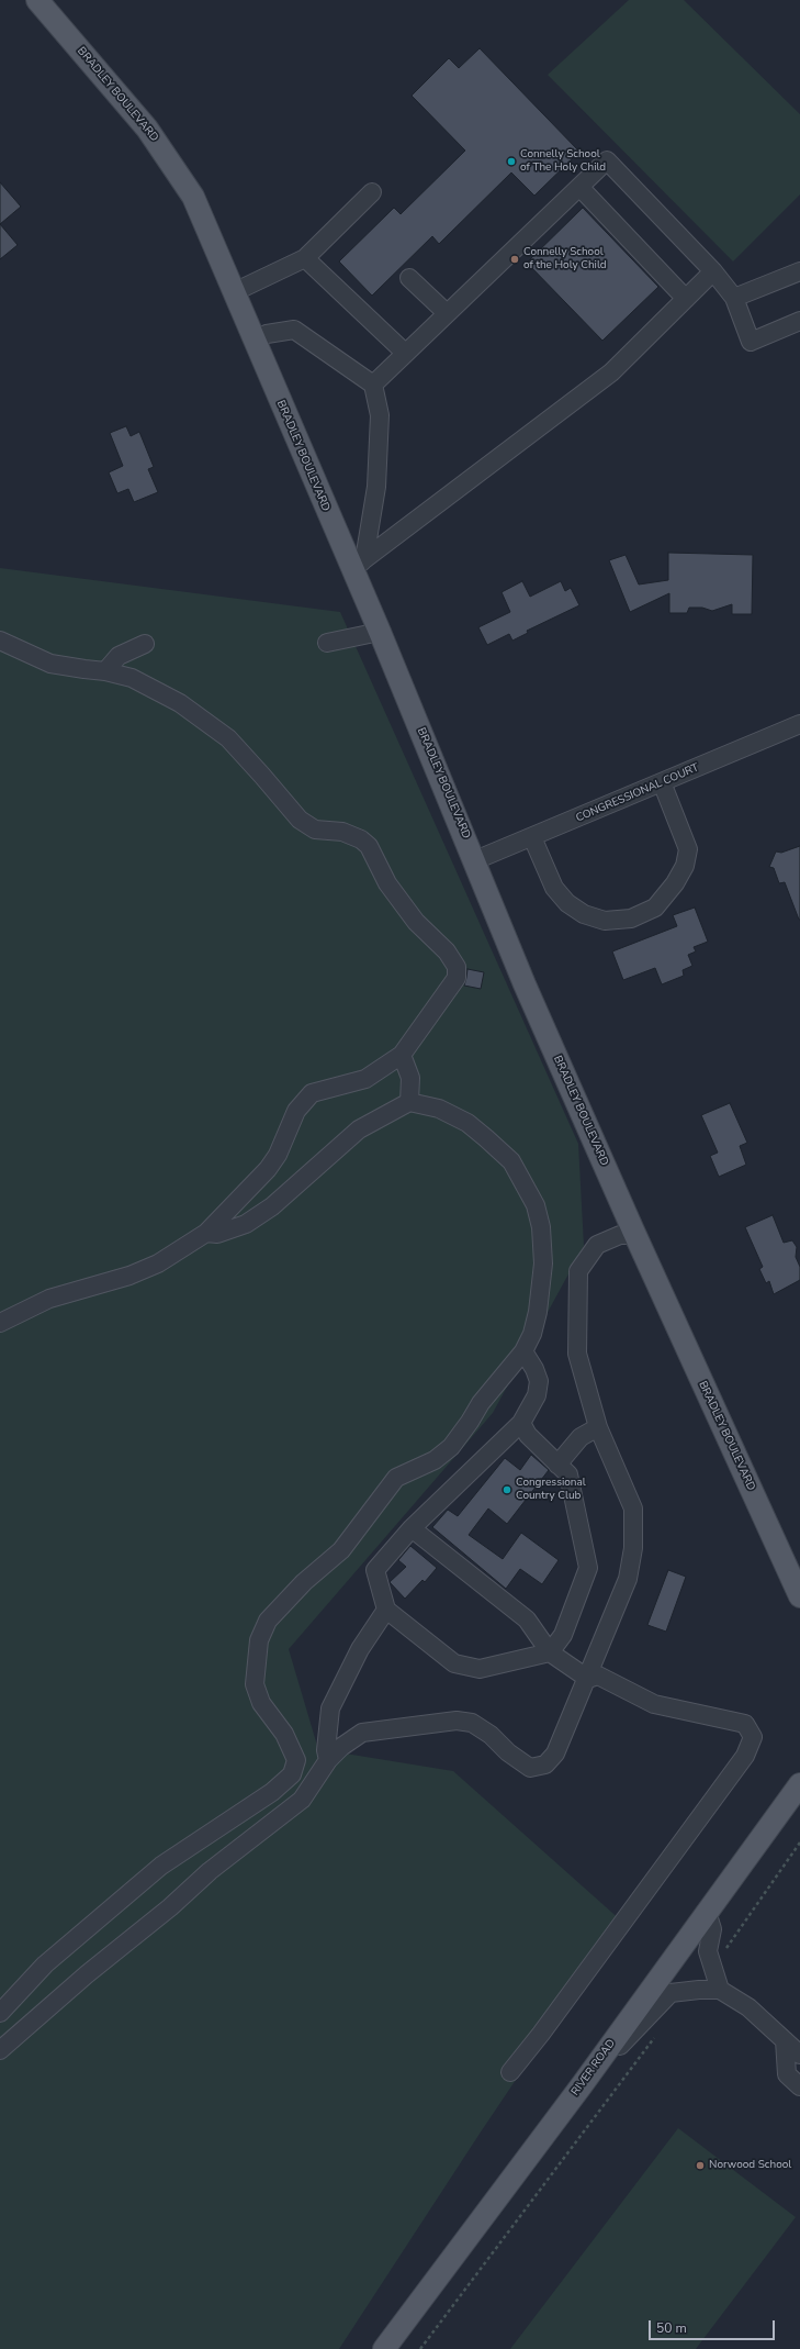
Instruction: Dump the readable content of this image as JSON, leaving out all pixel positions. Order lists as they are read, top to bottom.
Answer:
{
  "streets": {
    "main road": ["BRADLEY BOULEVARD", "RIVER ROAD"],
    "street": ["CONGRESSIONAL COURT"]
  },
  "crossings": [
    ["BRADLEY BOULEVARD", "CONGRESSIONAL COURT"]
  ],
  "places": [
    "Connelly School of The Holy Child",
    "Connelly School of the Holy Child",
    "Congressional Country Club",
    "Norwood School"
  ],
  "scale_bar": "50 m"
}
